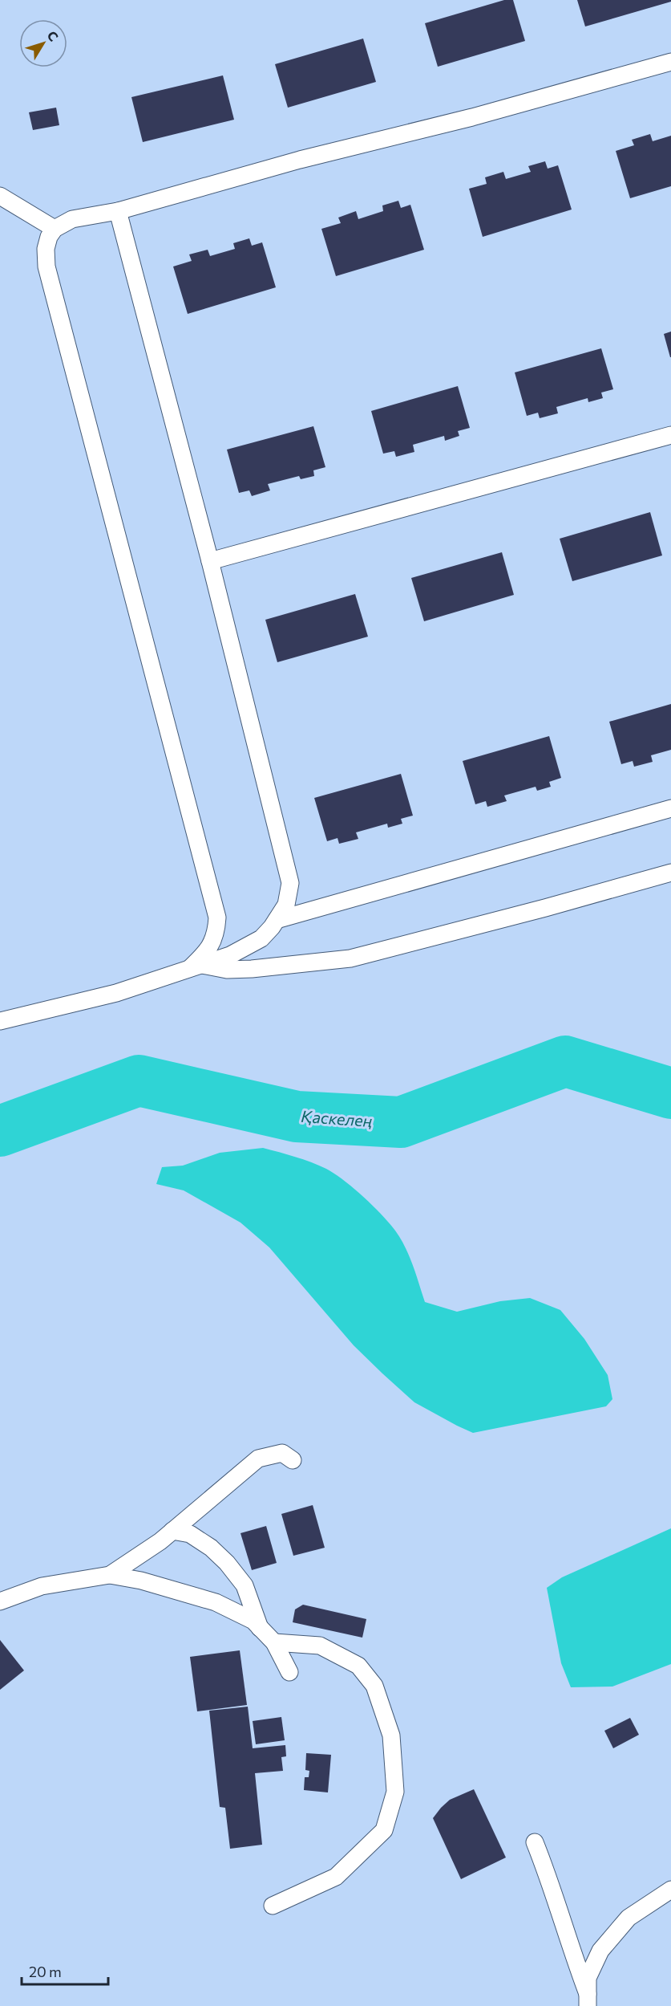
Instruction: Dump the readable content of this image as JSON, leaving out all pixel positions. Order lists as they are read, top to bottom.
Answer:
{
  "water": ["Қаскелең"],
  "scale_bar": "20 m",
  "north": "top right"
}
